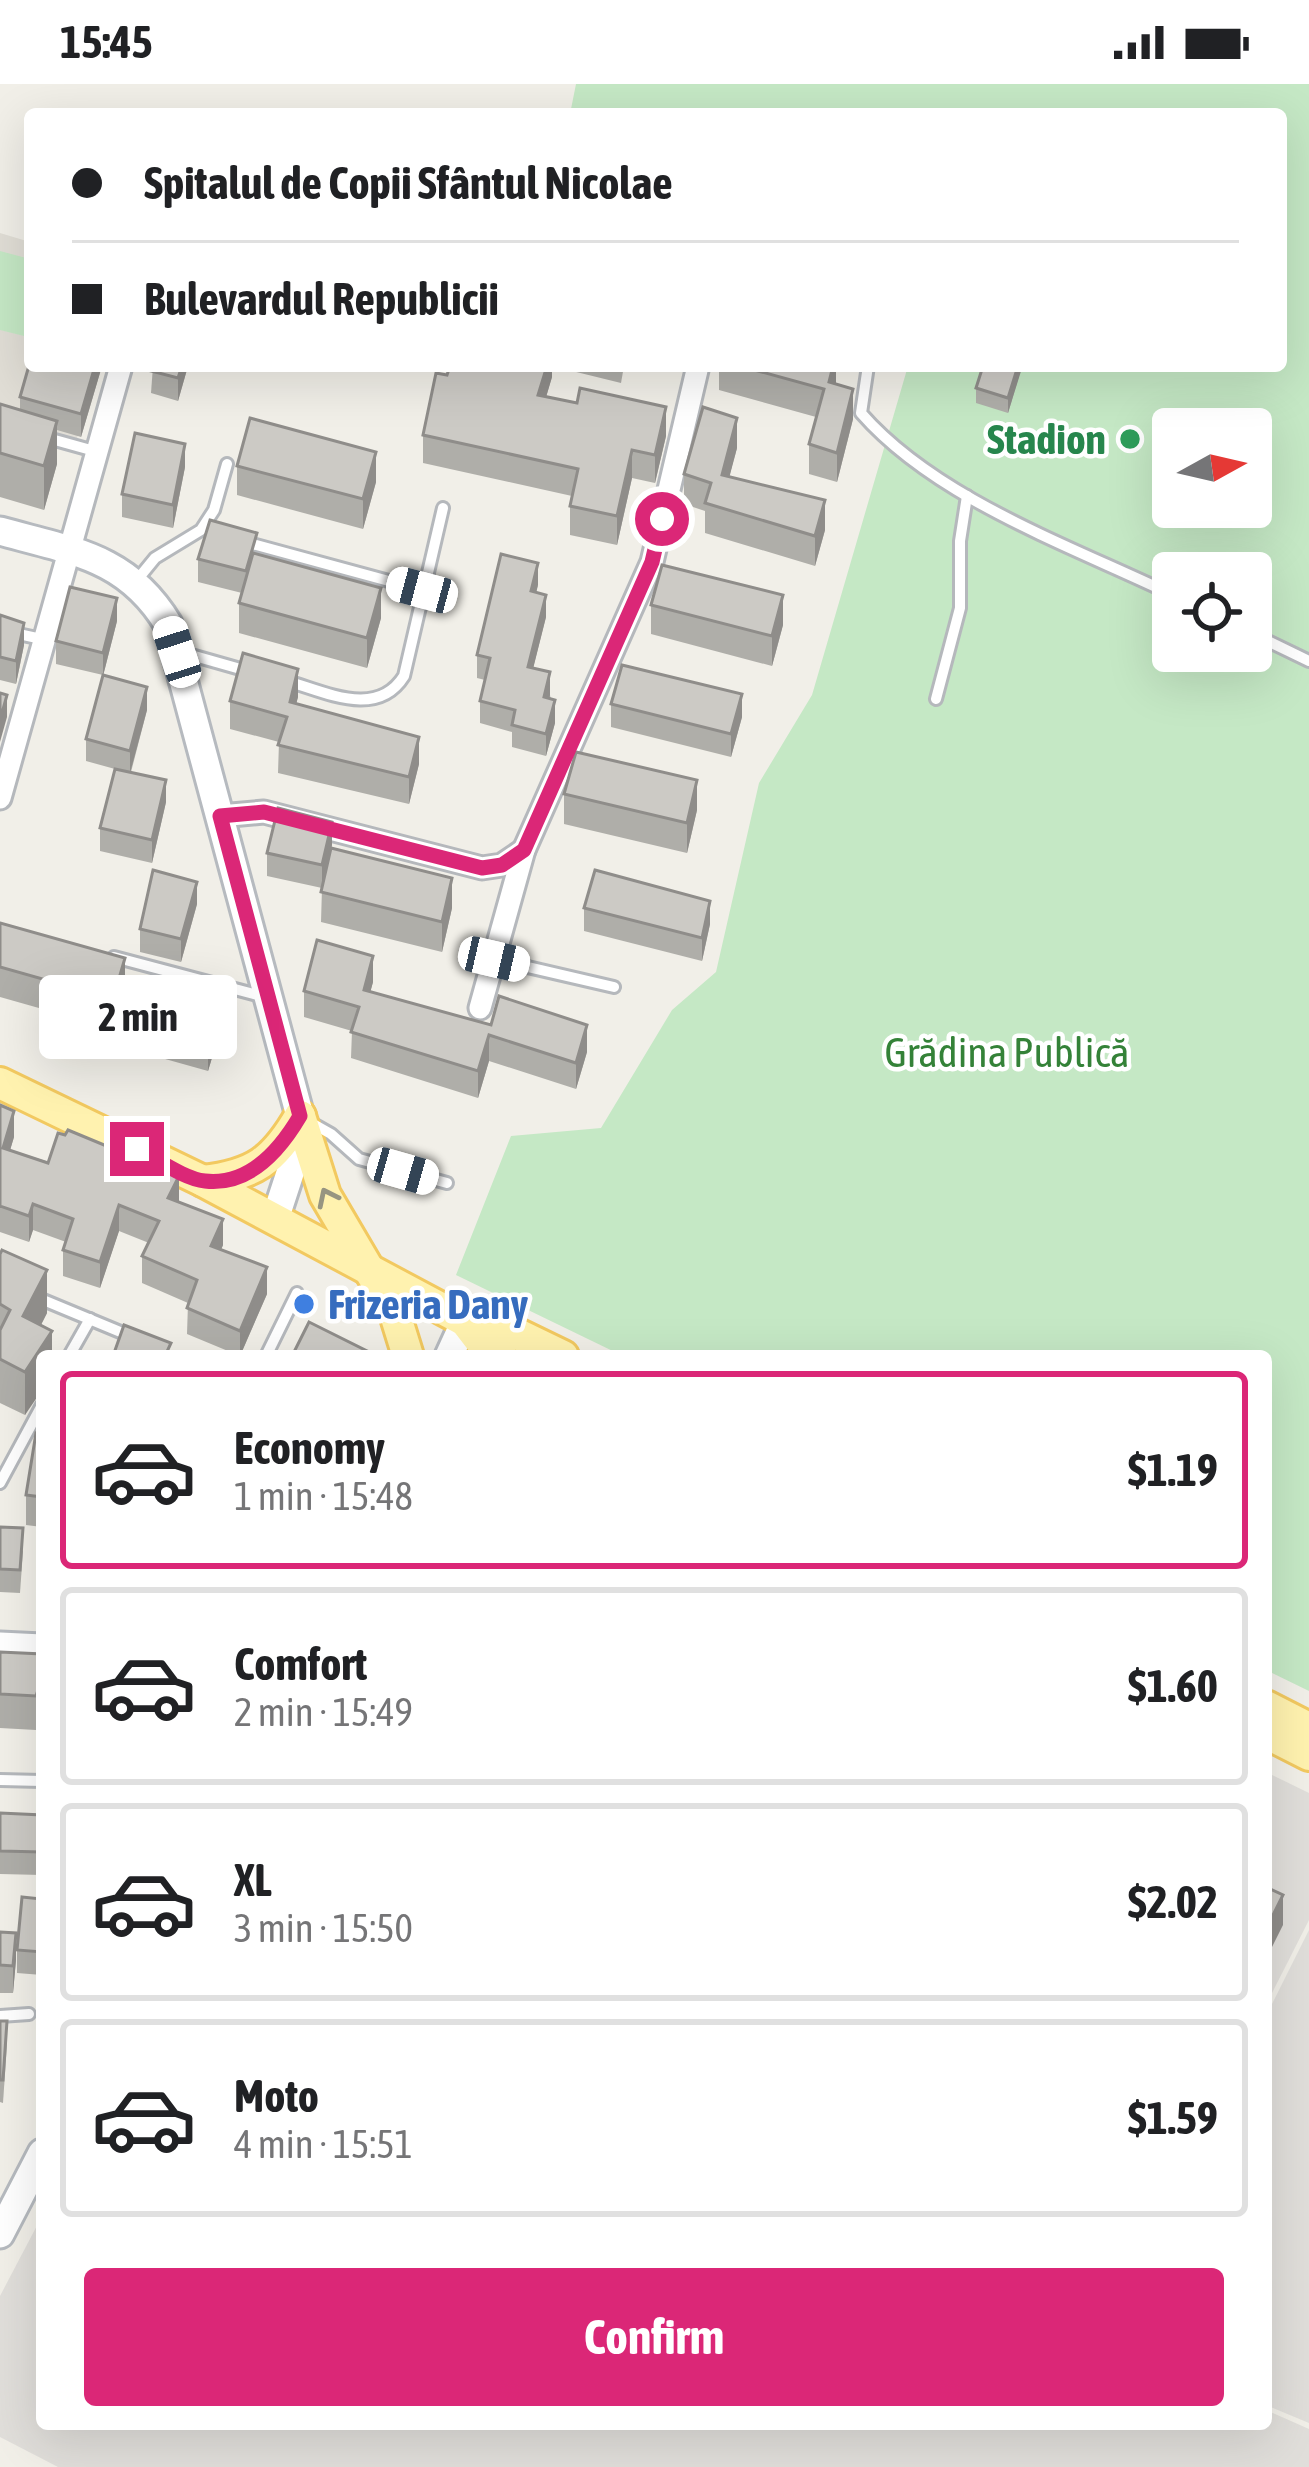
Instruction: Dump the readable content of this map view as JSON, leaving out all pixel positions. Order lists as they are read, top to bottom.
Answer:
{
  "parks": ["Grădina Publică"],
  "places": ["Stadion", "Frizeria Dany"],
  "north": "right",
  "page": {
    "status": "15:45",
    "banner": ["Spitalul de Copii Sfântul Nicolae", "Bulevardul Republicii"],
    "bubble": "2 min",
    "list": [
      {
        "name": "Economy",
        "note": "1 min · 15:48",
        "value": "$1.19"
      },
      {
        "name": "Comfort",
        "note": "2 min · 15:49",
        "value": "$1.60"
      },
      {
        "name": "XL",
        "note": "3 min · 15:50",
        "value": "$2.02"
      },
      {
        "name": "Moto",
        "note": "4 min · 15:51",
        "value": "$1.59"
      }
    ],
    "buttons": "Confirm"
  }
}
